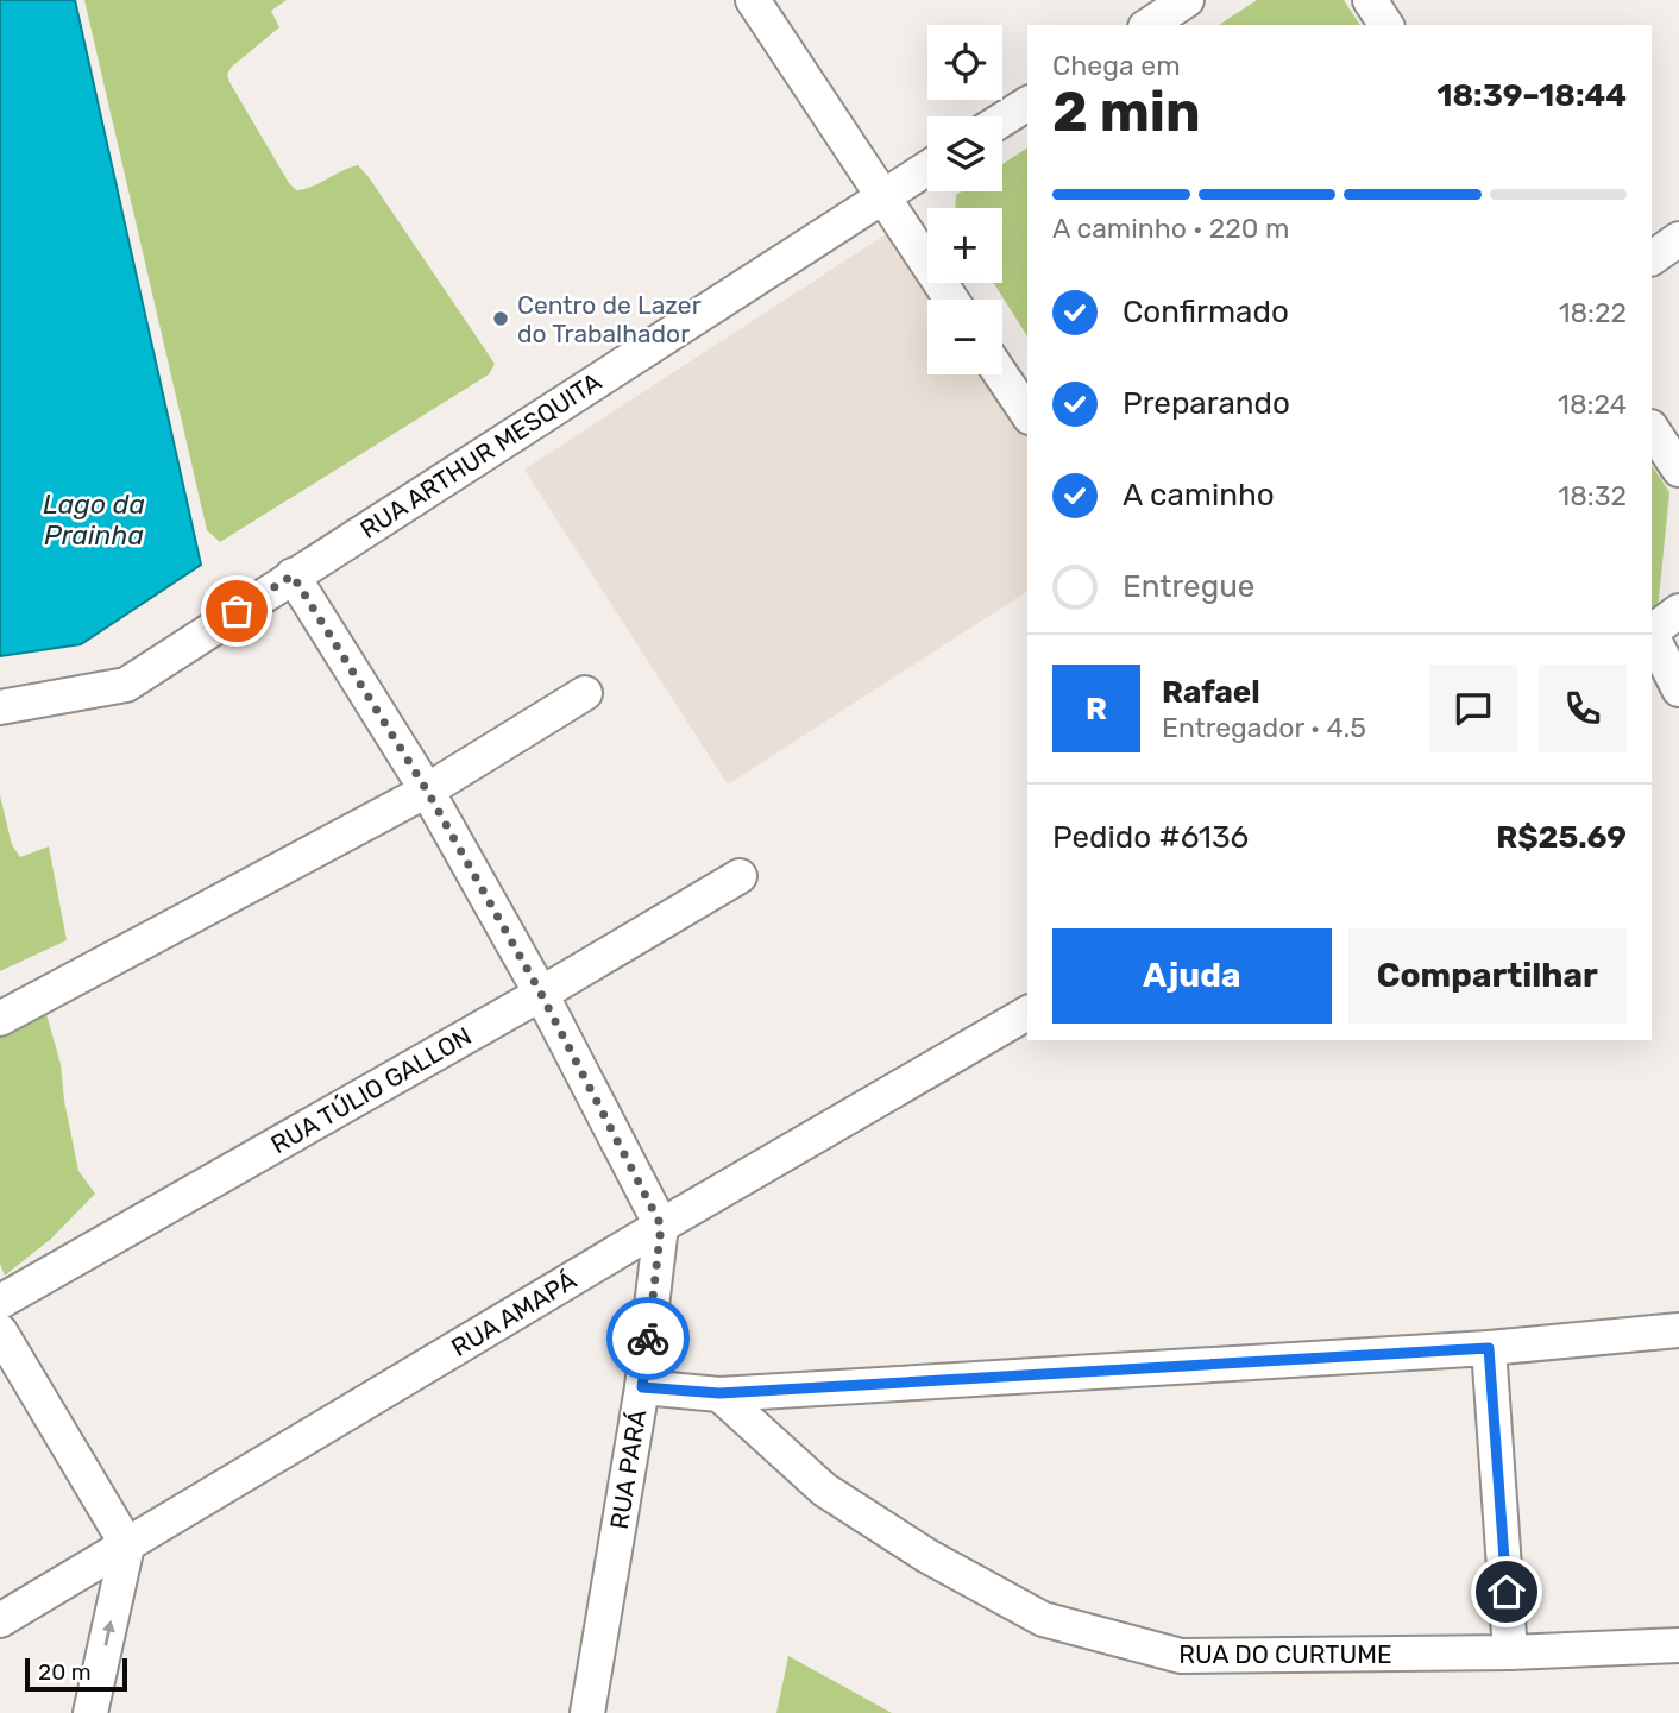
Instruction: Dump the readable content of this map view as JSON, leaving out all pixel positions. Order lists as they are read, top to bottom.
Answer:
{
  "streets": {
    "street": [
      "RUA ARTHUR MESQUITA",
      "RUA TÚLIO GALLON",
      "RUA AMAPÁ",
      "RUA PARÁ",
      "RUA DO CURTUME"
    ]
  },
  "crossings": [
    ["RUA AMAPÁ", "RUA PARÁ"]
  ],
  "water": ["Lago da Prainha"],
  "places": ["Centro de Lazer do Trabalhador"],
  "scale_bar": "20 m",
  "page": {
    "map_buttons": ["+", "−"],
    "heading": ["2 min", "Chega em", "18:39–18:44"],
    "panel": [
      "Rafael",
      "Entregador · 4.5",
      "Pedido #6136",
      "R$25.69"
    ],
    "bar": "A caminho · 220 m",
    "list": [
      ["Confirmado", "18:22"],
      ["Preparando", "18:24"],
      ["A caminho", "18:32"],
      "Entregue"
    ],
    "round": "R",
    "buttons": ["Ajuda", "Compartilhar"],
    "scale": "20 m"
  }
}
